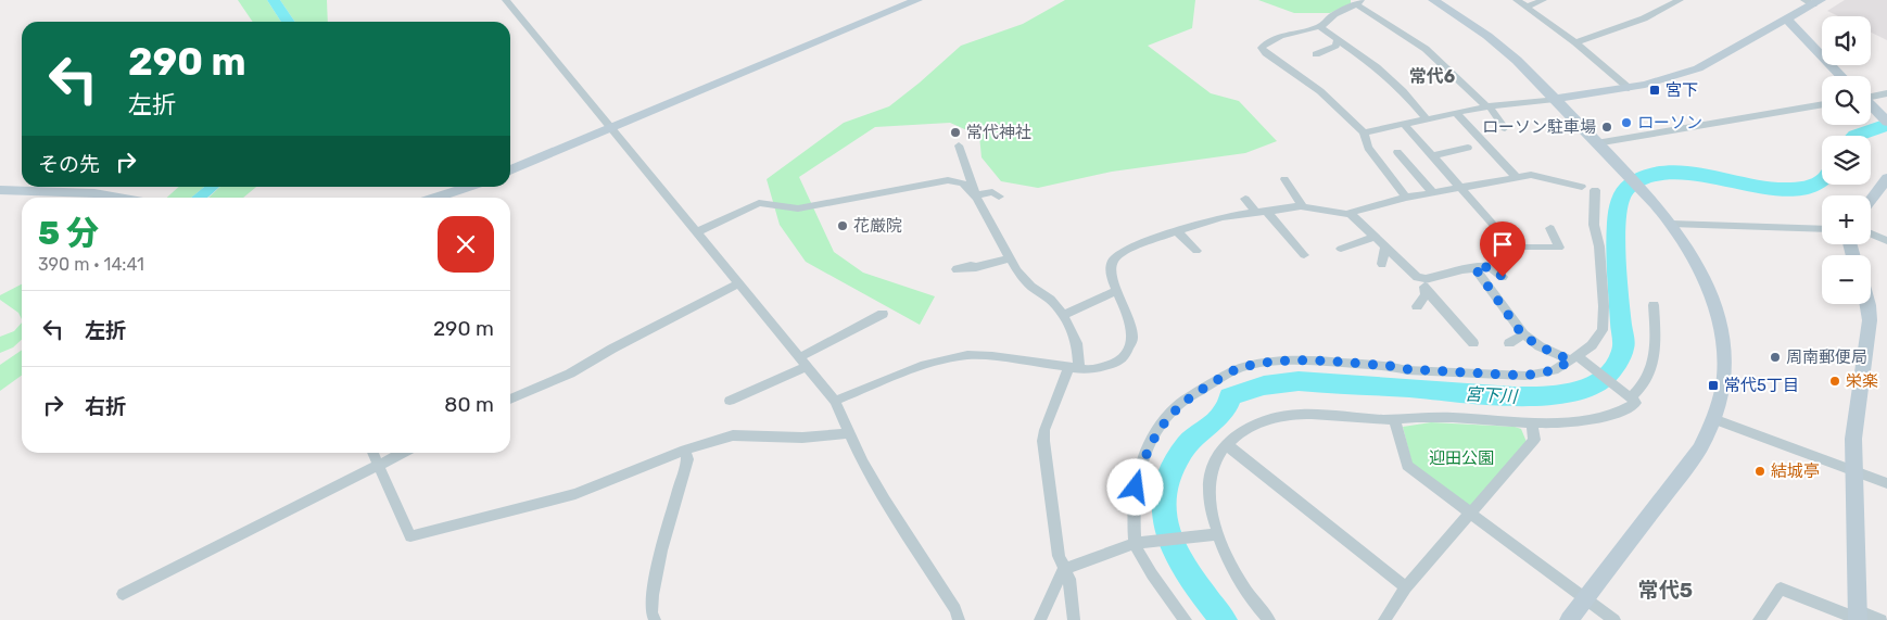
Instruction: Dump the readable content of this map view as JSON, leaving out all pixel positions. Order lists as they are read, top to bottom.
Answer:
{
  "districts": ["常代6", "常代5"],
  "water": ["宮下川"],
  "parks": ["迎田公園"],
  "places": {
    "transit": ["宮下", "常代5丁目"],
    "other": [
      "ローソン",
      "ローソン駐車場",
      "常代神社",
      "花厳院",
      "周南郵便局",
      "栄楽",
      "結城亭"
    ]
  },
  "page": {
    "map_buttons": ["+", "−"],
    "turn": ["290 m", "左折"],
    "then": "その先",
    "heading": ["5 分", "390 m · 14:41"],
    "list": [
      {
        "name": "左折",
        "value": "290 m"
      },
      {
        "name": "右折",
        "value": "80 m"
      }
    ]
  }
}
